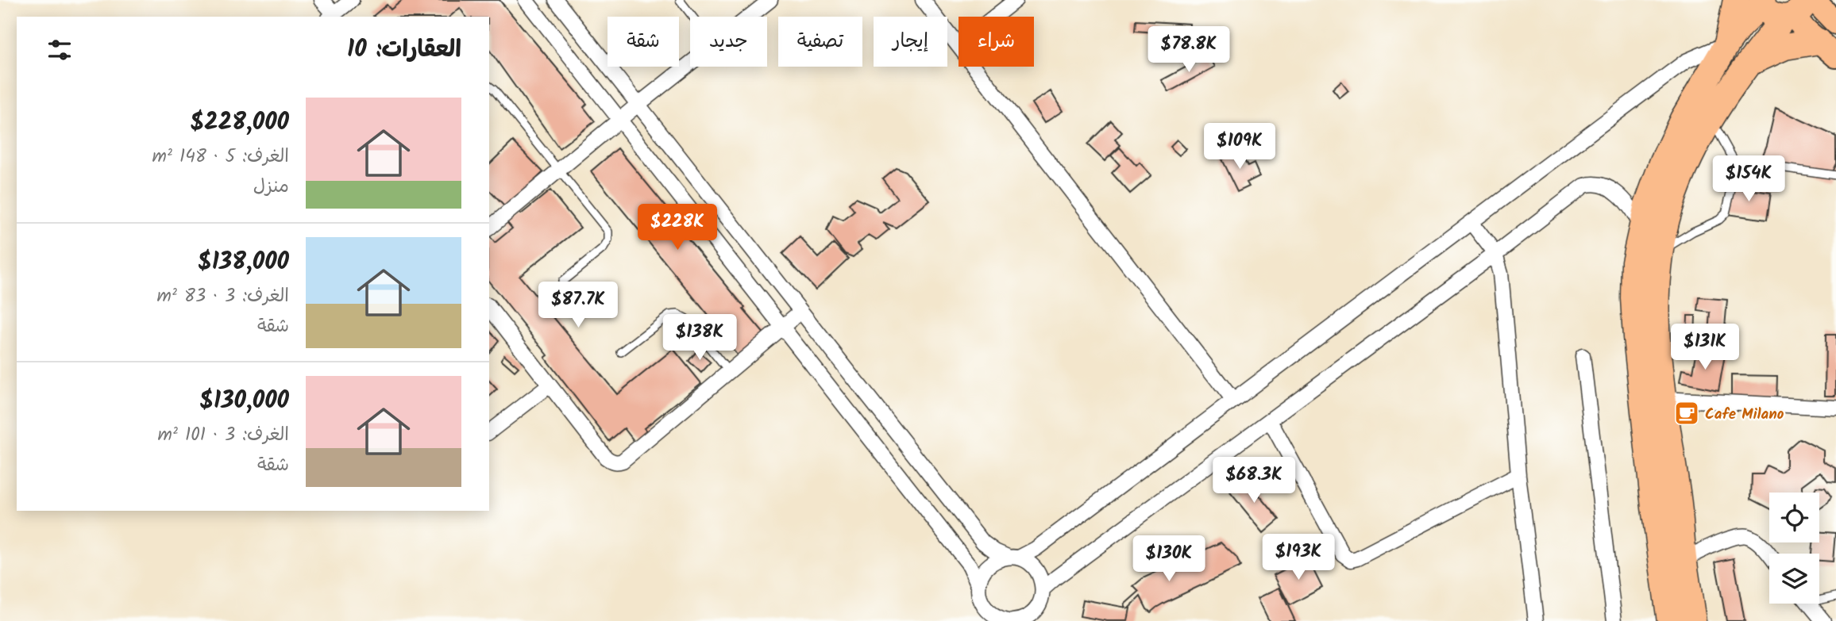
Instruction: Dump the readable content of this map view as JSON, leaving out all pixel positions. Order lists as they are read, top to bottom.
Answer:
{
  "places": {
    "cafe": ["Cafe Milano"]
  },
  "page": {
    "chip": [
      "شراء",
      "إيجار",
      "تصفية",
      "جديد",
      "شقة"
    ],
    "heading": "العقارات: 10",
    "price": [
      "$78.8K",
      "$109K",
      "$154K",
      "$228K",
      "$87.7K",
      "$138K",
      "$131K",
      "$68.3K",
      "$193K",
      "$130K"
    ],
    "list": [
      {
        "name": "$228,000",
        "note": "الغرف: 5 · 148 m² · منزل"
      },
      {
        "name": "$138,000",
        "note": "الغرف: 3 · 83 m² · شقة"
      },
      {
        "name": "$130,000",
        "note": "الغرف: 3 · 101 m² · شقة"
      }
    ]
  }
}
